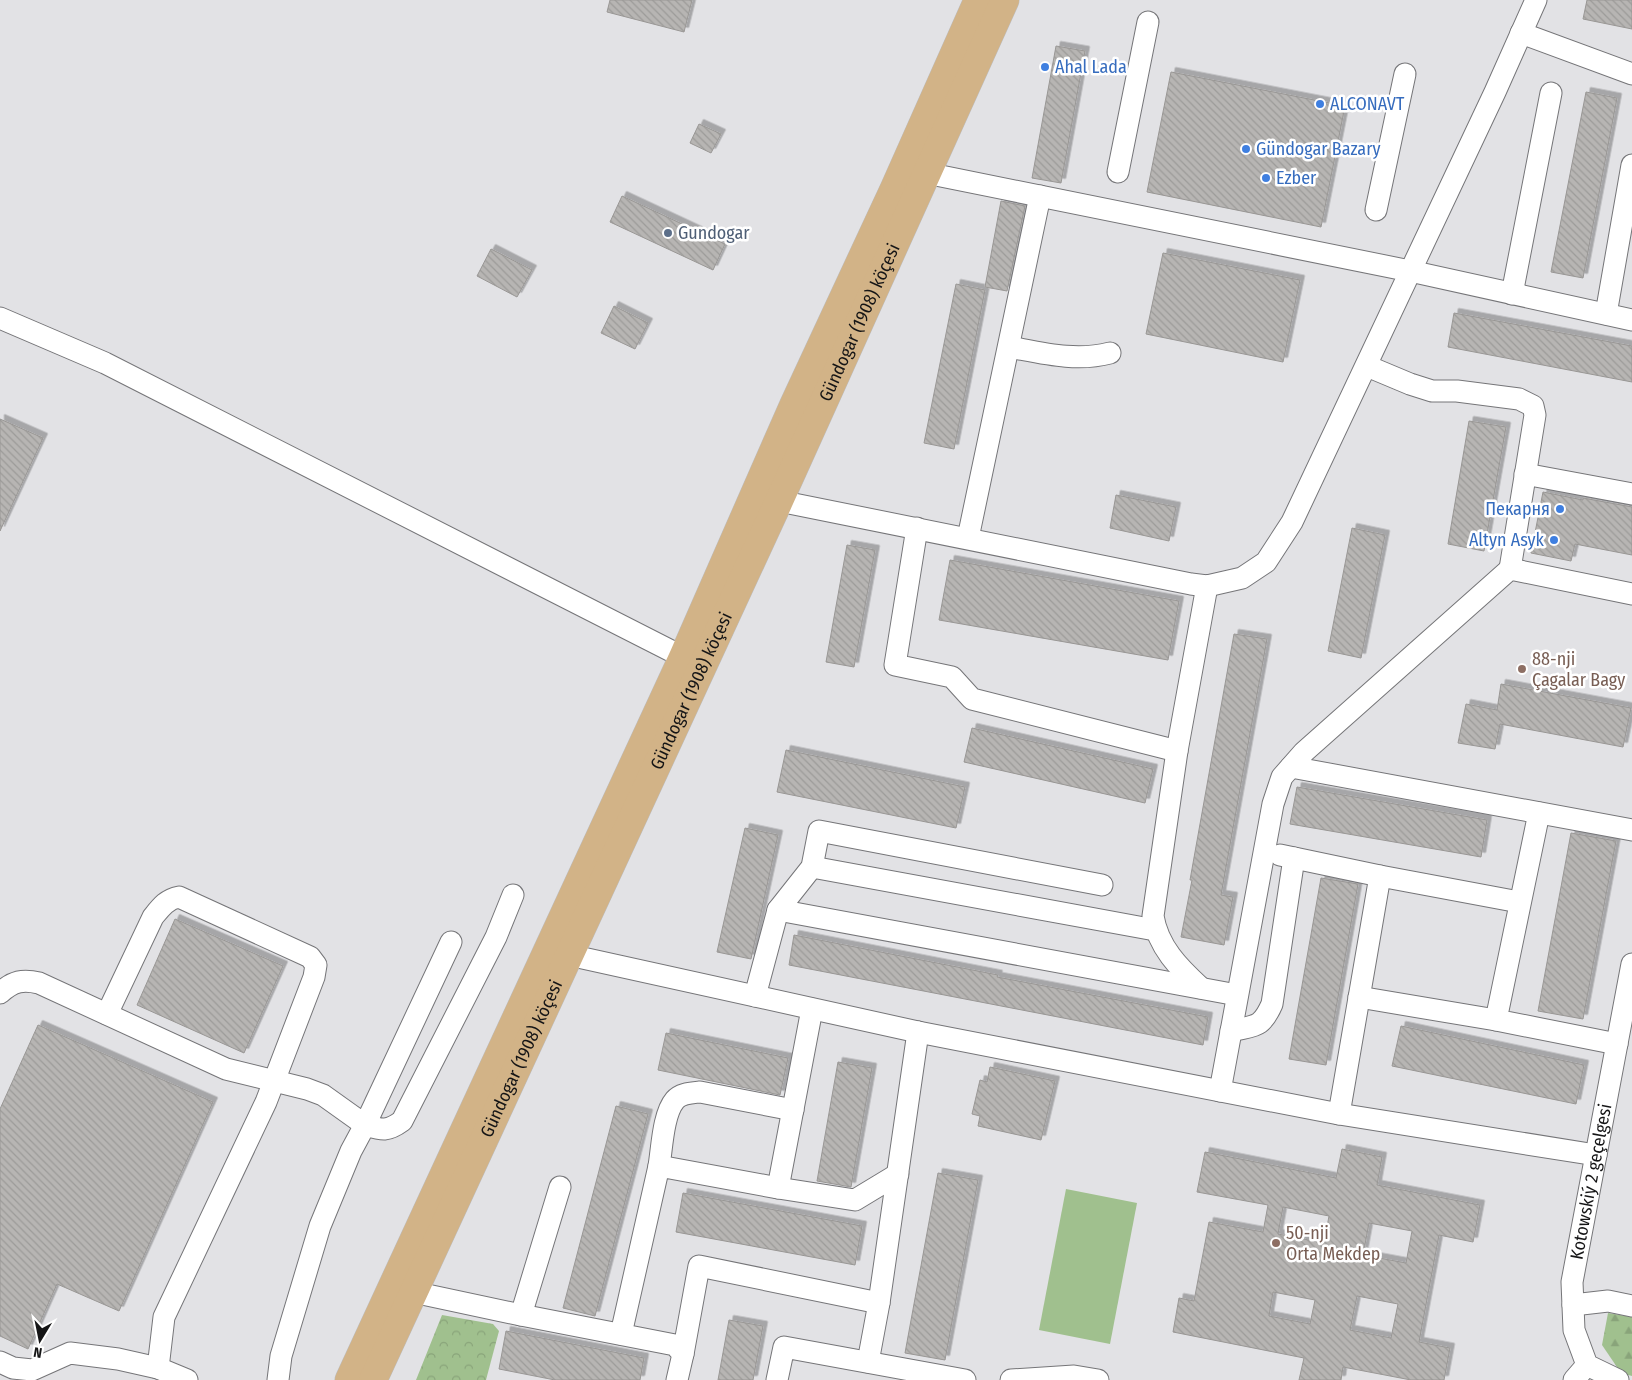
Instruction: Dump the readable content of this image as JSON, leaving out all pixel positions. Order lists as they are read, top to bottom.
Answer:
{
  "streets": {
    "main road": ["Gündogar (1908) köçesi"],
    "street": ["Kotowskiý 2 geçelgesi"]
  },
  "places": [
    "Ahal Lada",
    "ALCONAVT",
    "Gündogar Bazary",
    "Ezber",
    "Gundogar",
    "Пекарня",
    "Altyn Asyk",
    "88-nji Çagalar Bagy",
    "50-nji Orta Mekdep"
  ],
  "north": "bottom"
}
